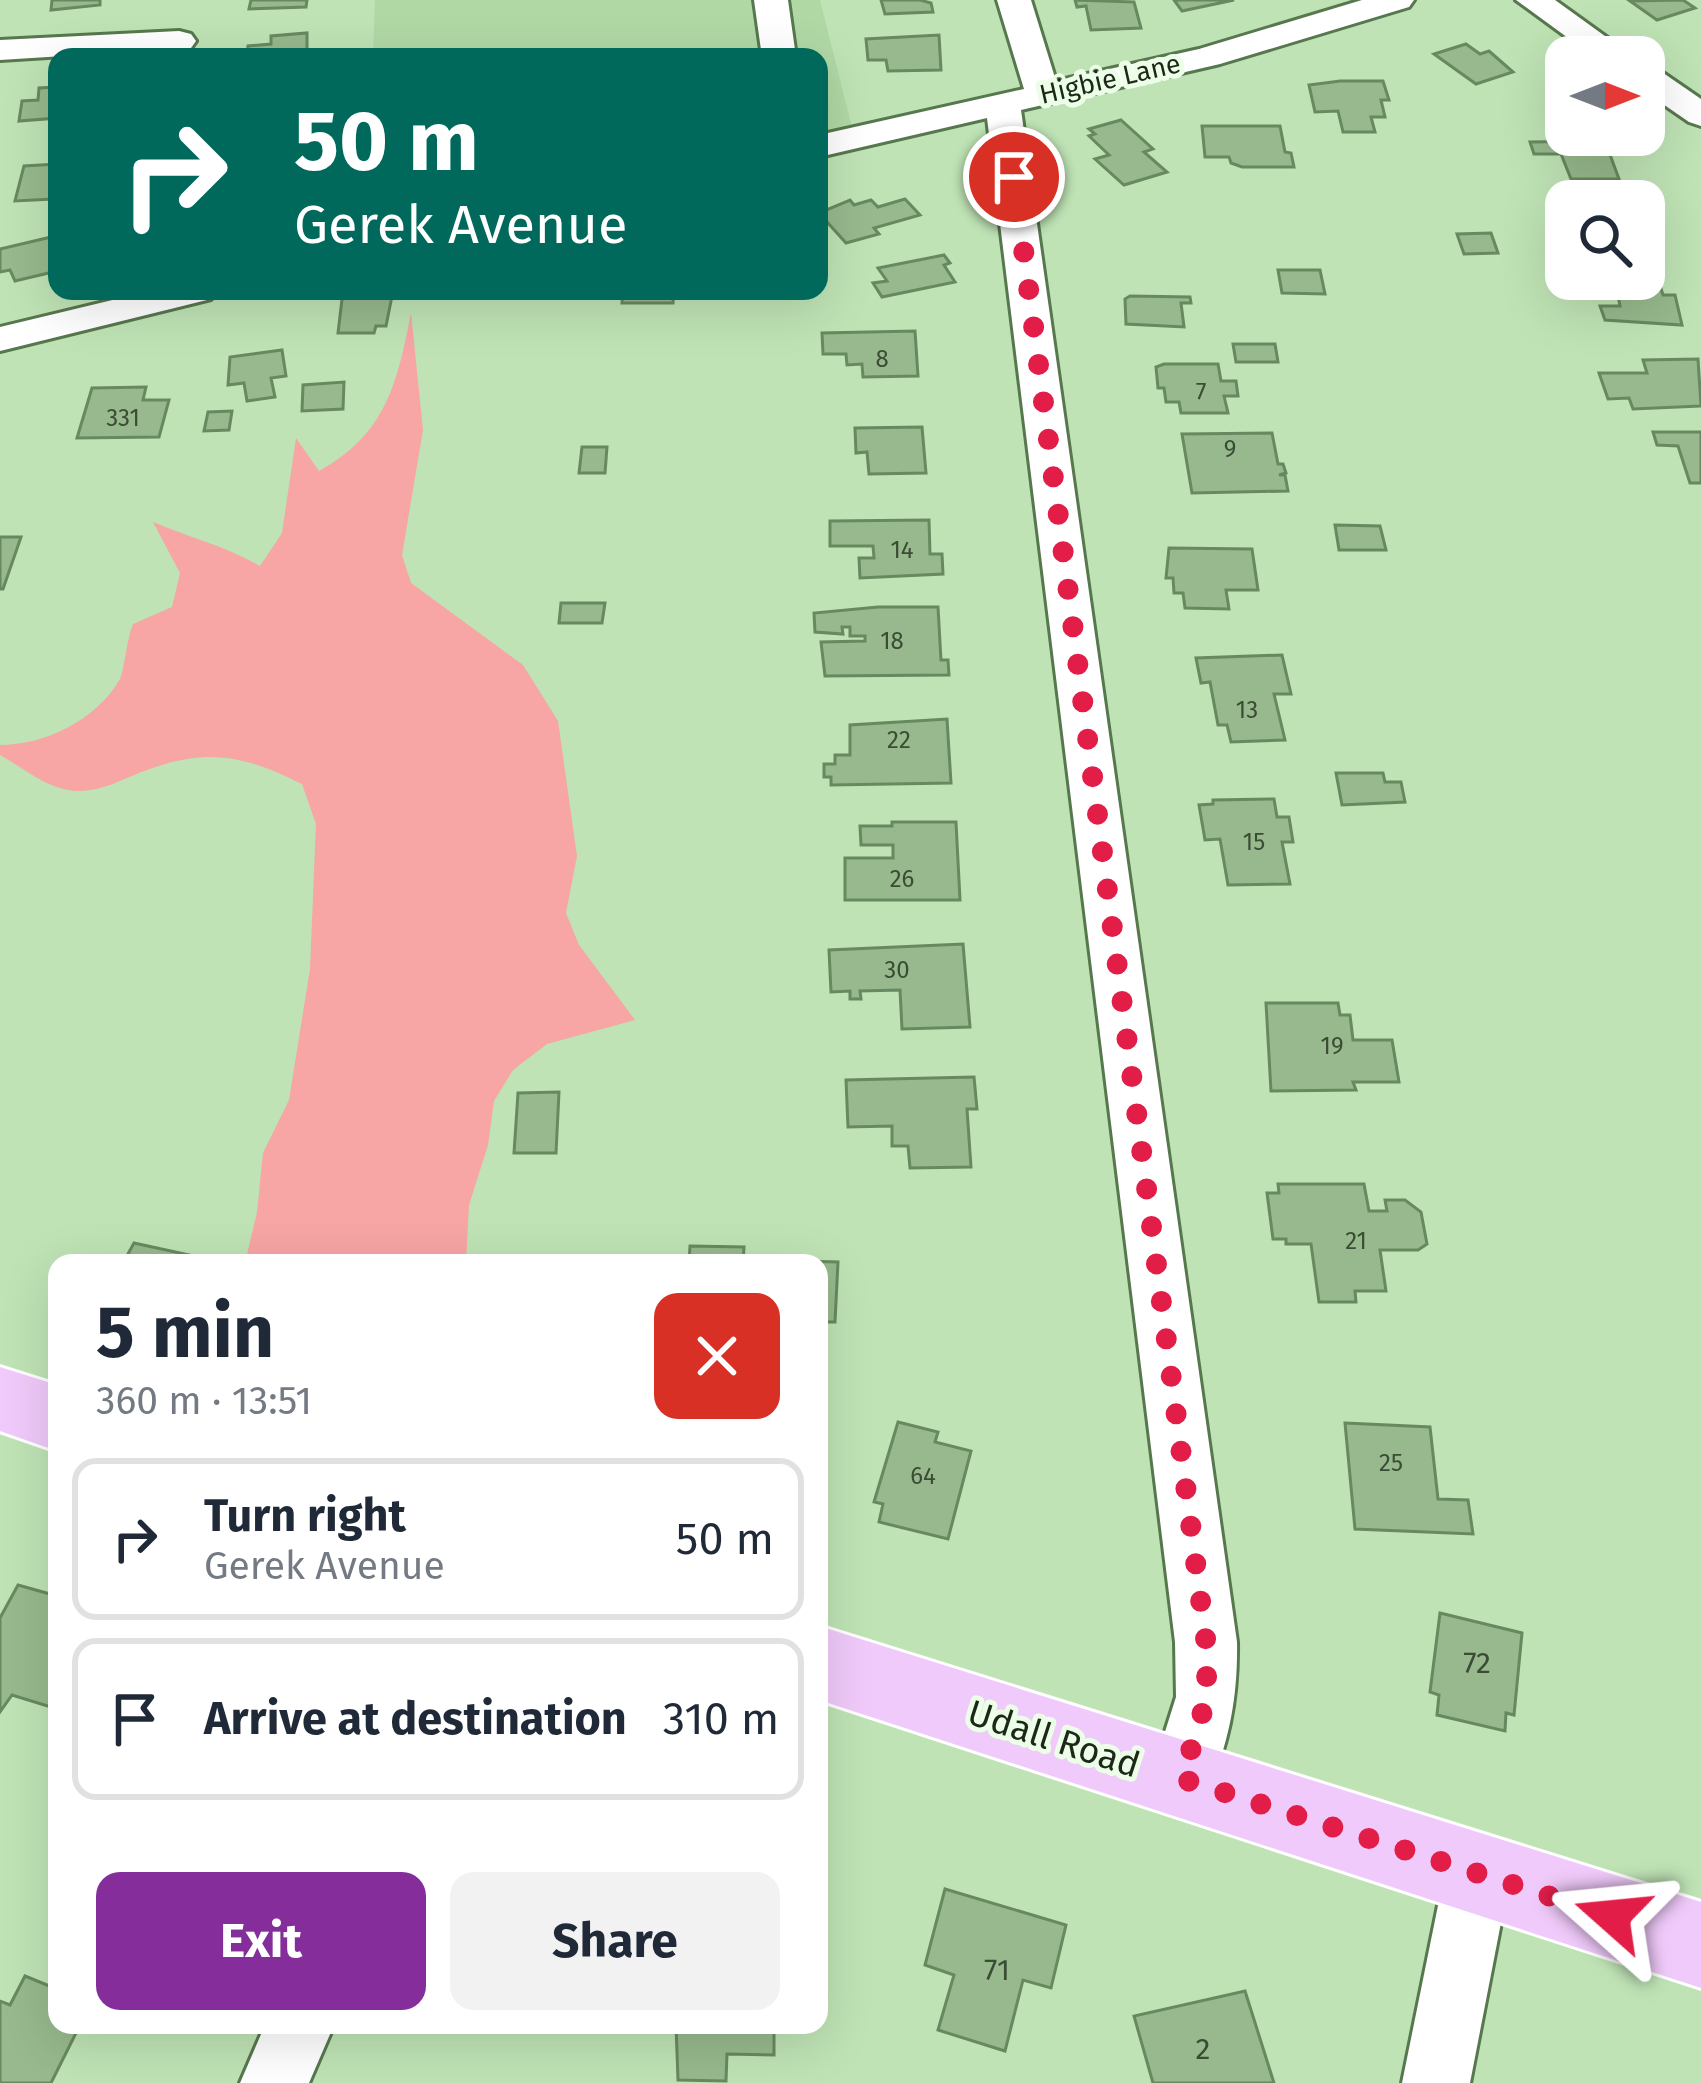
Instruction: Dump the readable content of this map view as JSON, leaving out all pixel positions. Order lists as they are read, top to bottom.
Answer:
{
  "streets": {
    "main road": ["Udall Road"],
    "street": ["Higbie Lane"]
  },
  "house_numbers": [
    "8",
    "7",
    "331",
    "9",
    "14",
    "18",
    "13",
    "22",
    "15",
    "26",
    "30",
    "19",
    "21",
    "25",
    "64",
    "72",
    "71",
    "2"
  ],
  "north": "right",
  "page": {
    "turn": ["50 m", "Gerek Avenue"],
    "heading": ["5 min", "360 m · 13:51"],
    "list": [
      {
        "name": "Turn right",
        "note": "Gerek Avenue",
        "value": "50 m"
      },
      {
        "name": "Arrive at destination",
        "value": "310 m"
      }
    ],
    "buttons": ["Exit", "Share"]
  }
}
